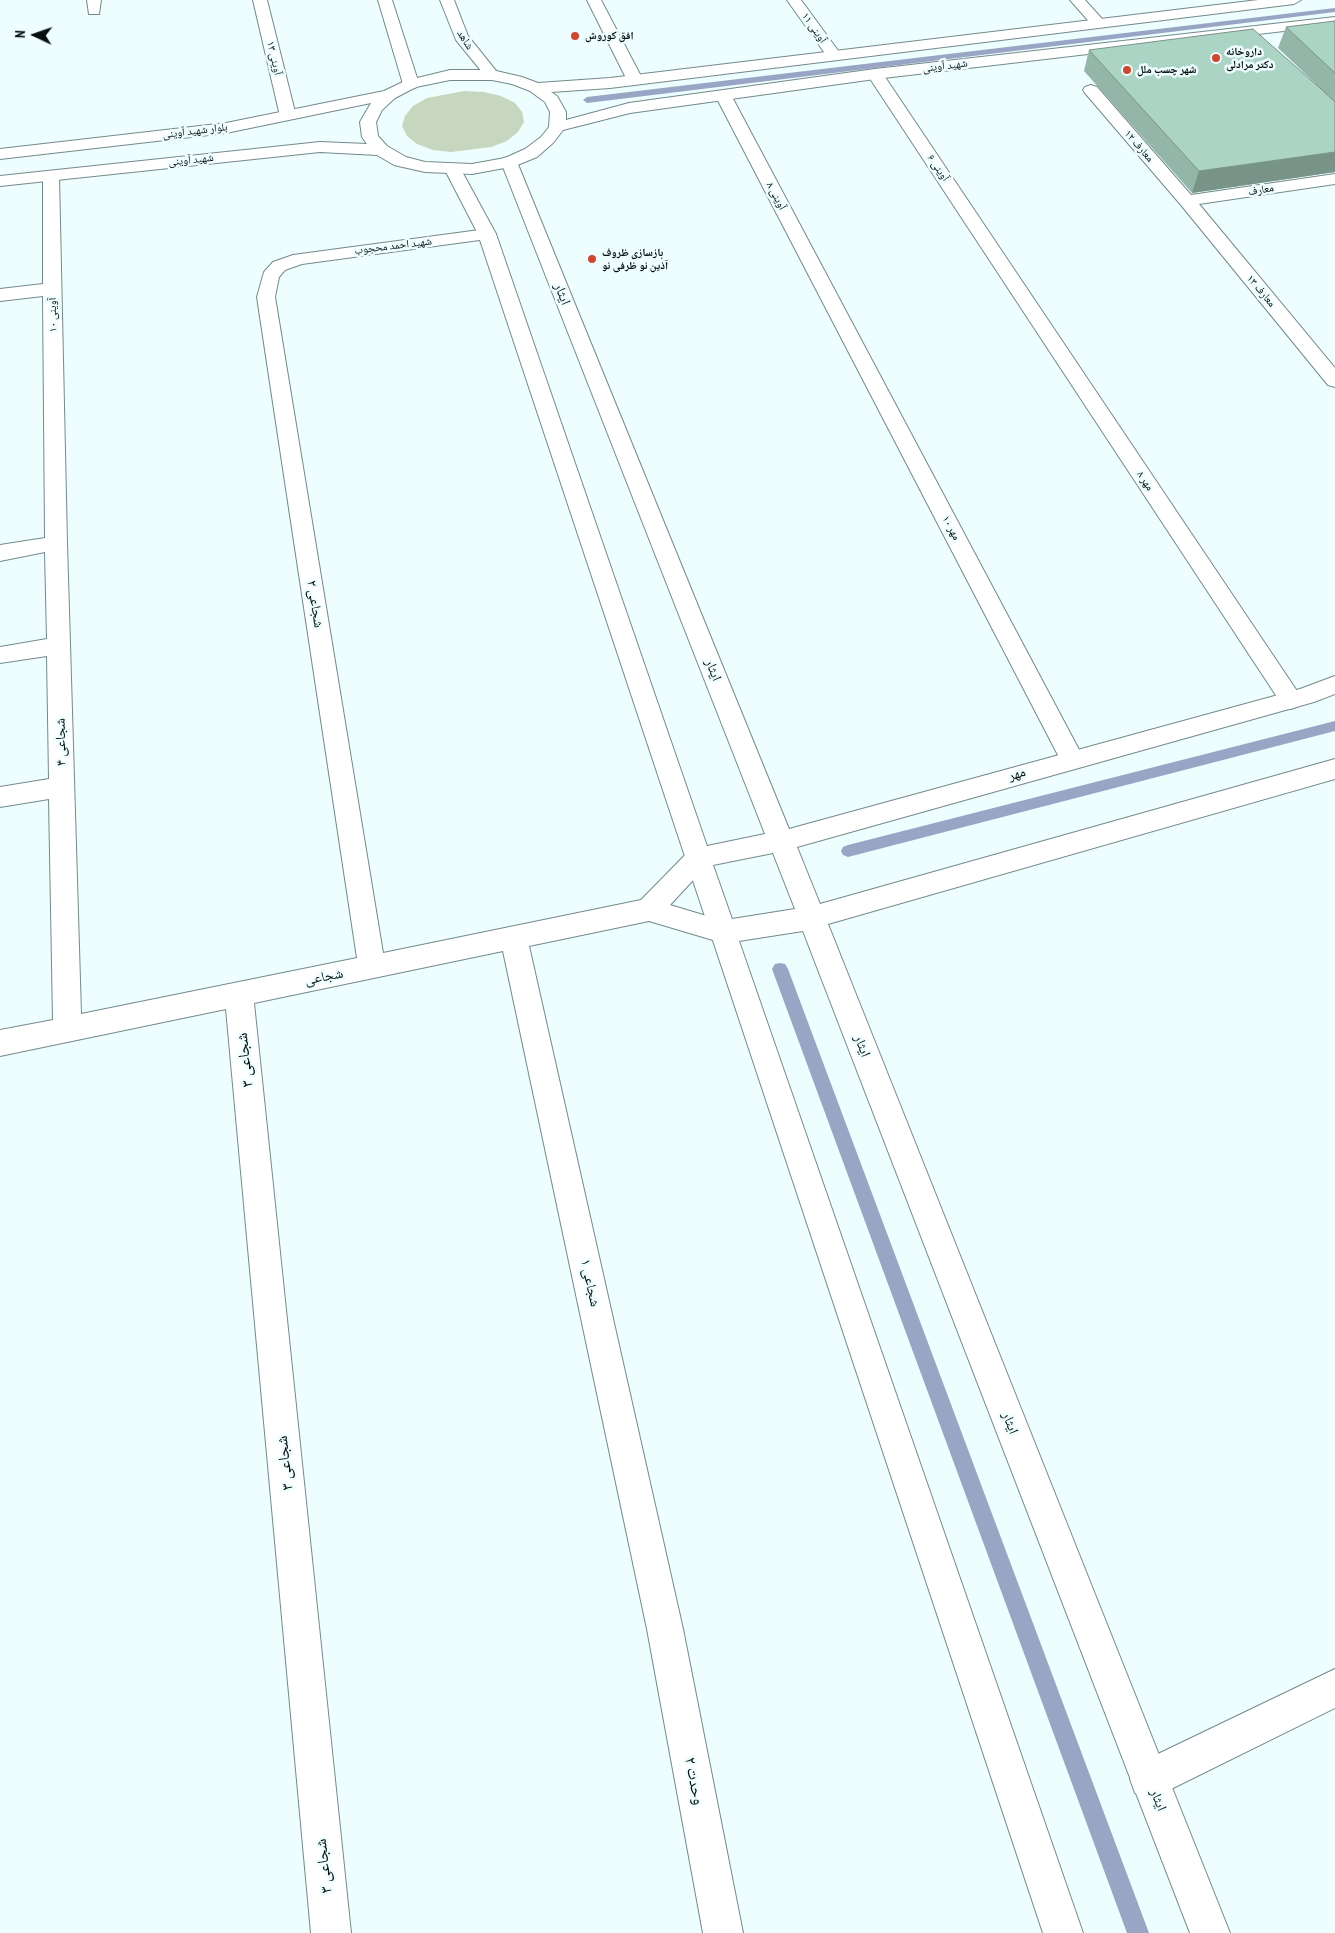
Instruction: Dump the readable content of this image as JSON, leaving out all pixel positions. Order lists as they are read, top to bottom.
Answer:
{
  "streets": {
    "street": [
      "۱۱ آوینی",
      "شاهد",
      "آوینی ۱۳",
      "شهید آوینی",
      "بلوار شهید آوینی",
      "معارف ۱۲",
      "۶ آوینی",
      "معارف",
      "۸ آوینی",
      "شهید احمد محجوب",
      "معارف ۱۳",
      "ایثار",
      "۱۰ آوینی",
      "مهر ۸",
      "مهر ۱۰",
      "شجاعی ۲",
      "شجاعی ۴",
      "مهر",
      "شجاعی",
      "شجاعی ۳",
      "شجاعی ۱",
      "وحدت ۲"
    ]
  },
  "crossings": [
    ["۱۱ آوینی", "شهید آوینی"],
    ["آوینی ۱۳", "بلوار شهید آوینی"],
    ["شهید آوینی", "۶ آوینی"],
    ["شهید آوینی", "۸ آوینی"],
    ["شهید آوینی", "۱۰ آوینی"],
    ["معارف ۱۲", "معارف"],
    ["معارف ۱۲", "معارف ۱۳"],
    ["۶ آوینی", "مهر ۸"],
    ["معارف", "معارف ۱۳"],
    ["۸ آوینی", "مهر ۱۰"],
    ["شهید احمد محجوب", "شجاعی ۲"],
    ["ایثار", "مهر"],
    ["۱۰ آوینی", "شجاعی ۴"],
    ["مهر ۸", "مهر"],
    ["مهر ۱۰", "مهر"],
    ["شجاعی ۲", "شجاعی"],
    ["شجاعی ۴", "شجاعی"],
    ["شجاعی", "شجاعی ۳"],
    ["شجاعی", "شجاعی ۱"],
    ["شجاعی ۱", "وحدت ۲"]
  ],
  "places": [
    "افق کوروش",
    "داروخانه دکتر مرادلی",
    "شهر چسب ملل",
    "بازسازی ظروف آذین نو ظرفی نو"
  ],
  "north": "left"
}
